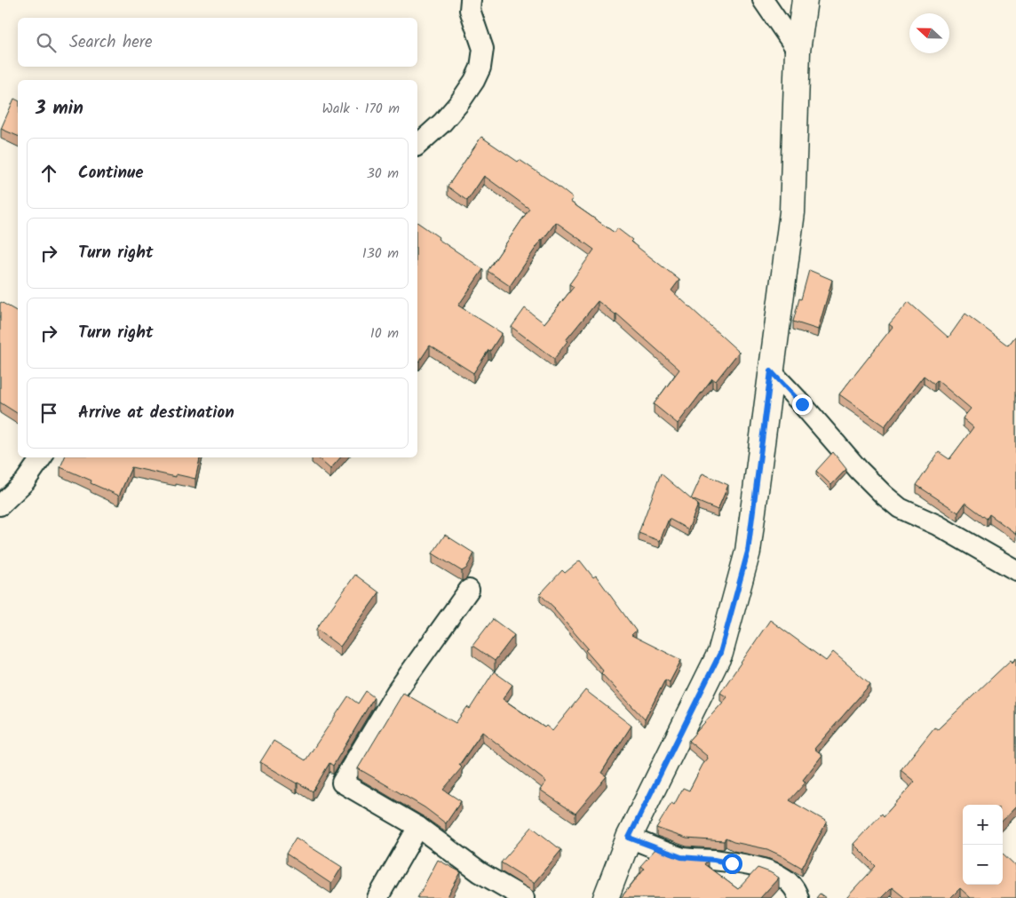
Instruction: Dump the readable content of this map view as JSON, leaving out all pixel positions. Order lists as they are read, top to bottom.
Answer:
{
  "north": "left",
  "page": {
    "search": "Search here",
    "heading": ["3 min", "Walk · 170 m"],
    "list": [
      ["Continue", "30 m"],
      ["Turn right", "130 m"],
      ["Turn right", "10 m"],
      "Arrive at destination"
    ],
    "map_buttons": ["+", "−"]
  }
}
